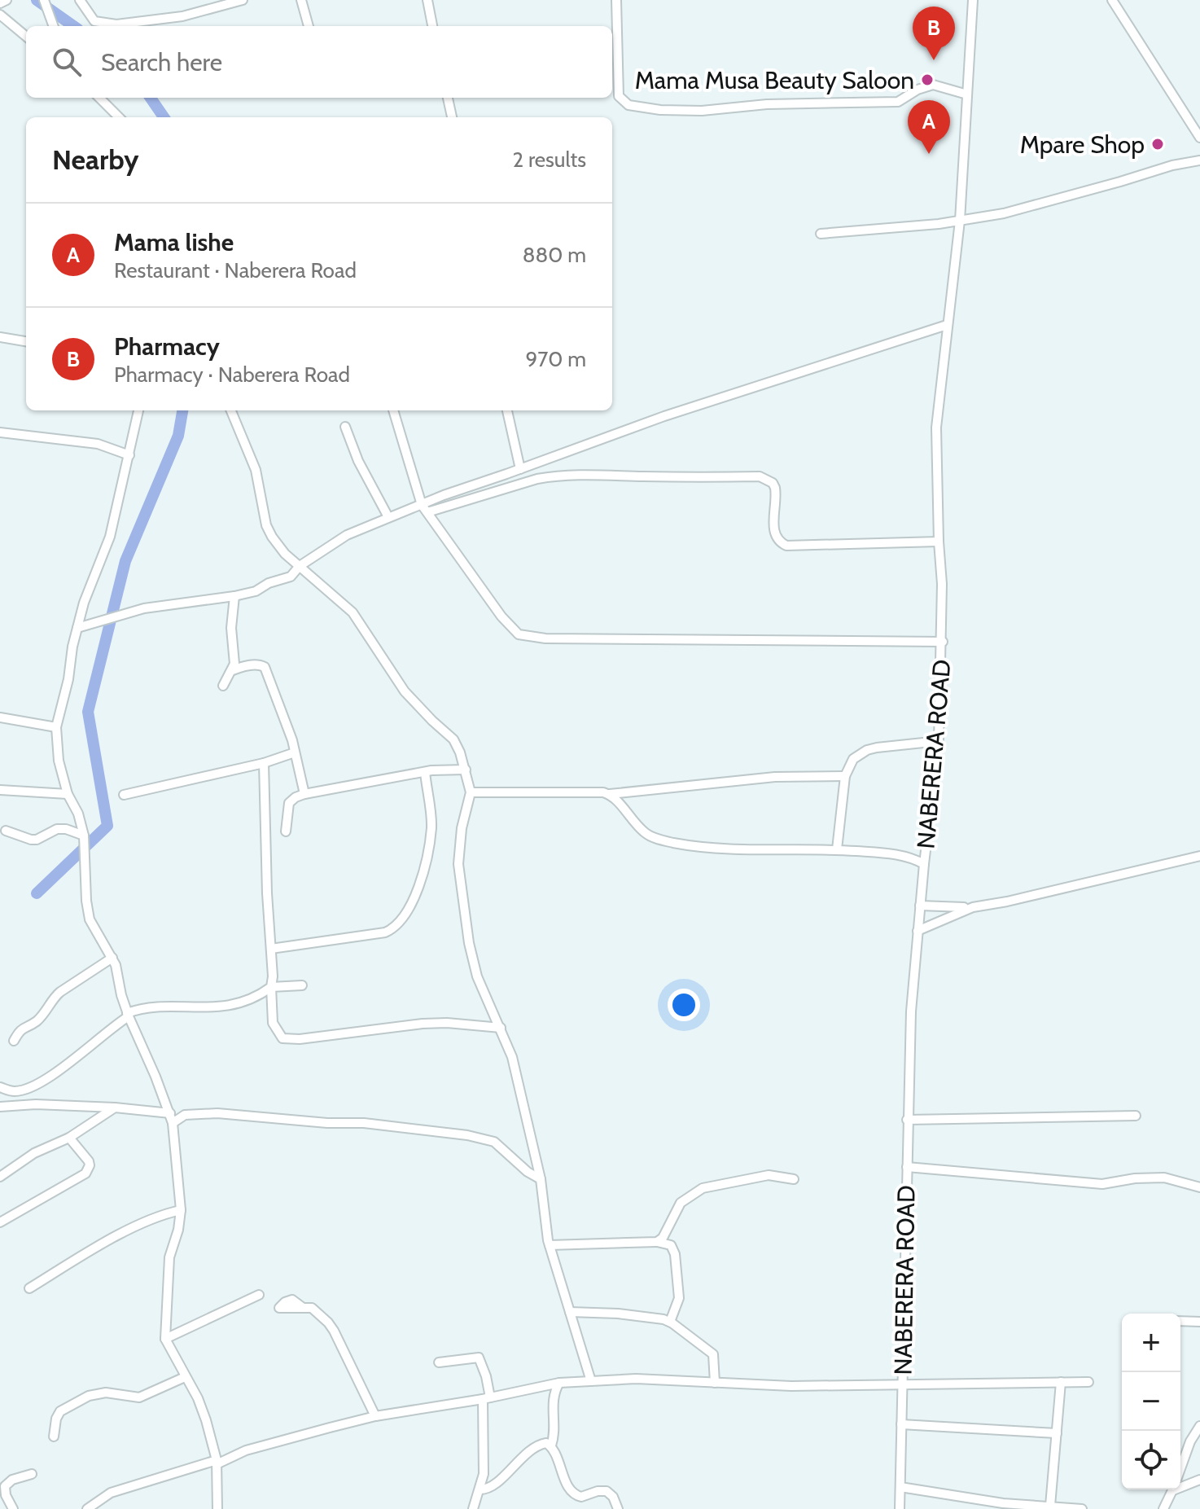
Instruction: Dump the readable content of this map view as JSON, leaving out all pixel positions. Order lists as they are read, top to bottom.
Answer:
{
  "streets": {
    "street": ["NABERERA ROAD"]
  },
  "places": ["Mama Musa Beauty Saloon", "Mpare Shop"],
  "page": {
    "pins": ["B", "A"],
    "search": "Search here",
    "heading": ["Nearby", "2 results"],
    "list": [
      {
        "mark": "A",
        "name": "Mama lishe",
        "note": "Restaurant · Naberera Road",
        "value": "880 m"
      },
      {
        "mark": "B",
        "name": "Pharmacy",
        "note": "Pharmacy · Naberera Road",
        "value": "970 m"
      }
    ],
    "map_buttons": ["+", "−"]
  }
}
